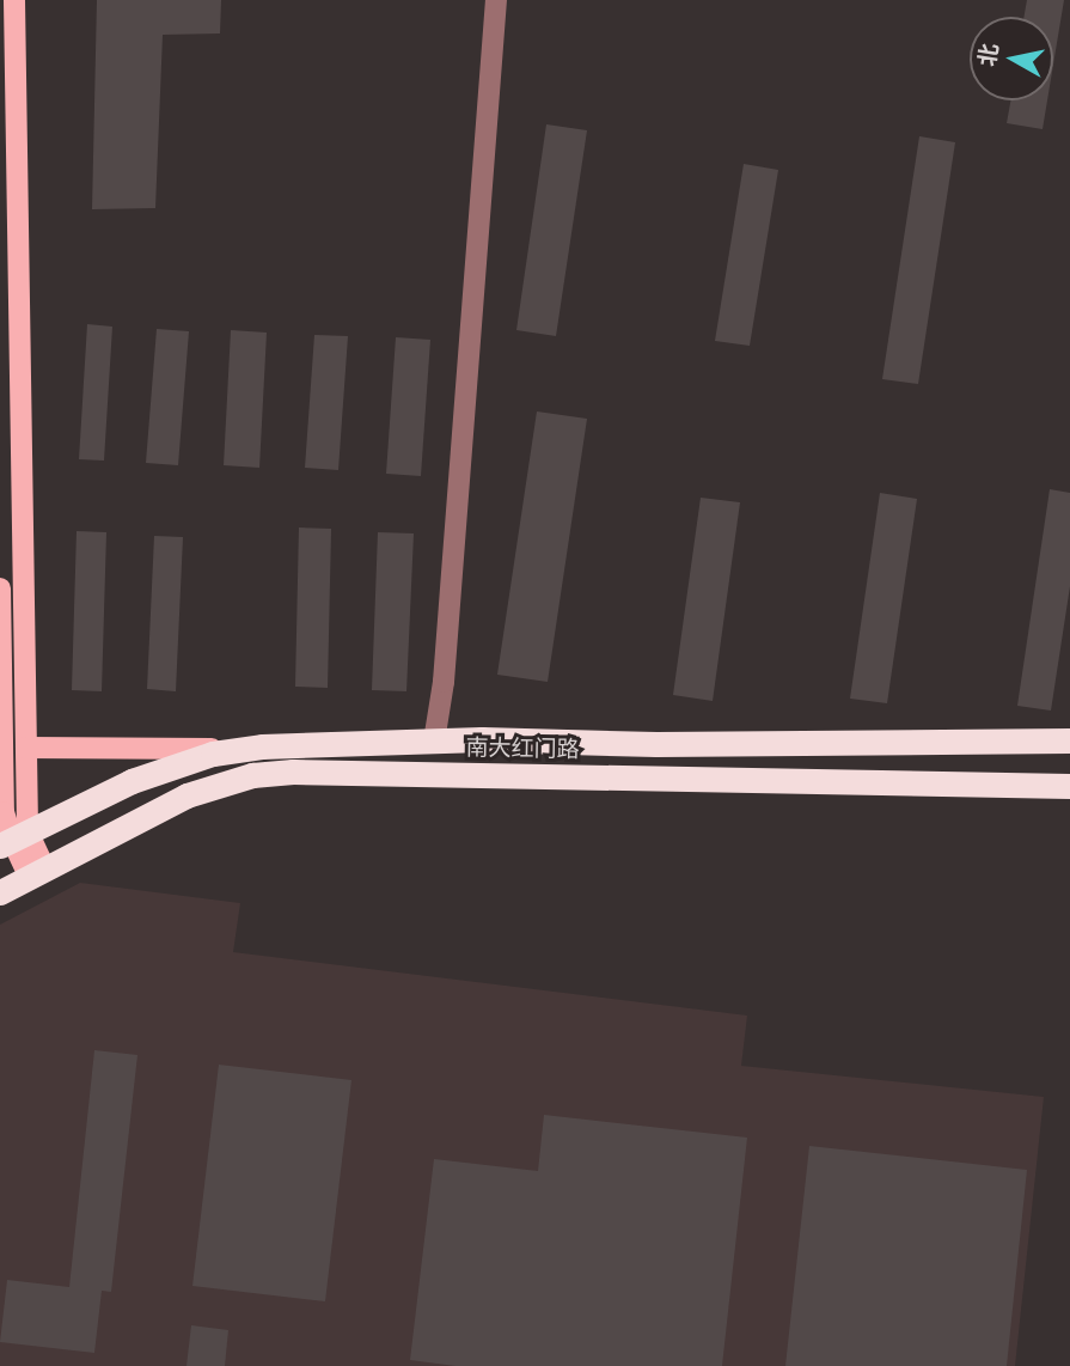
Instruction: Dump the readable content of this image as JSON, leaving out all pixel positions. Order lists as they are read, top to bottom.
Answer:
{
  "streets": {
    "highway": ["南大红门路"]
  },
  "north": "left"
}
